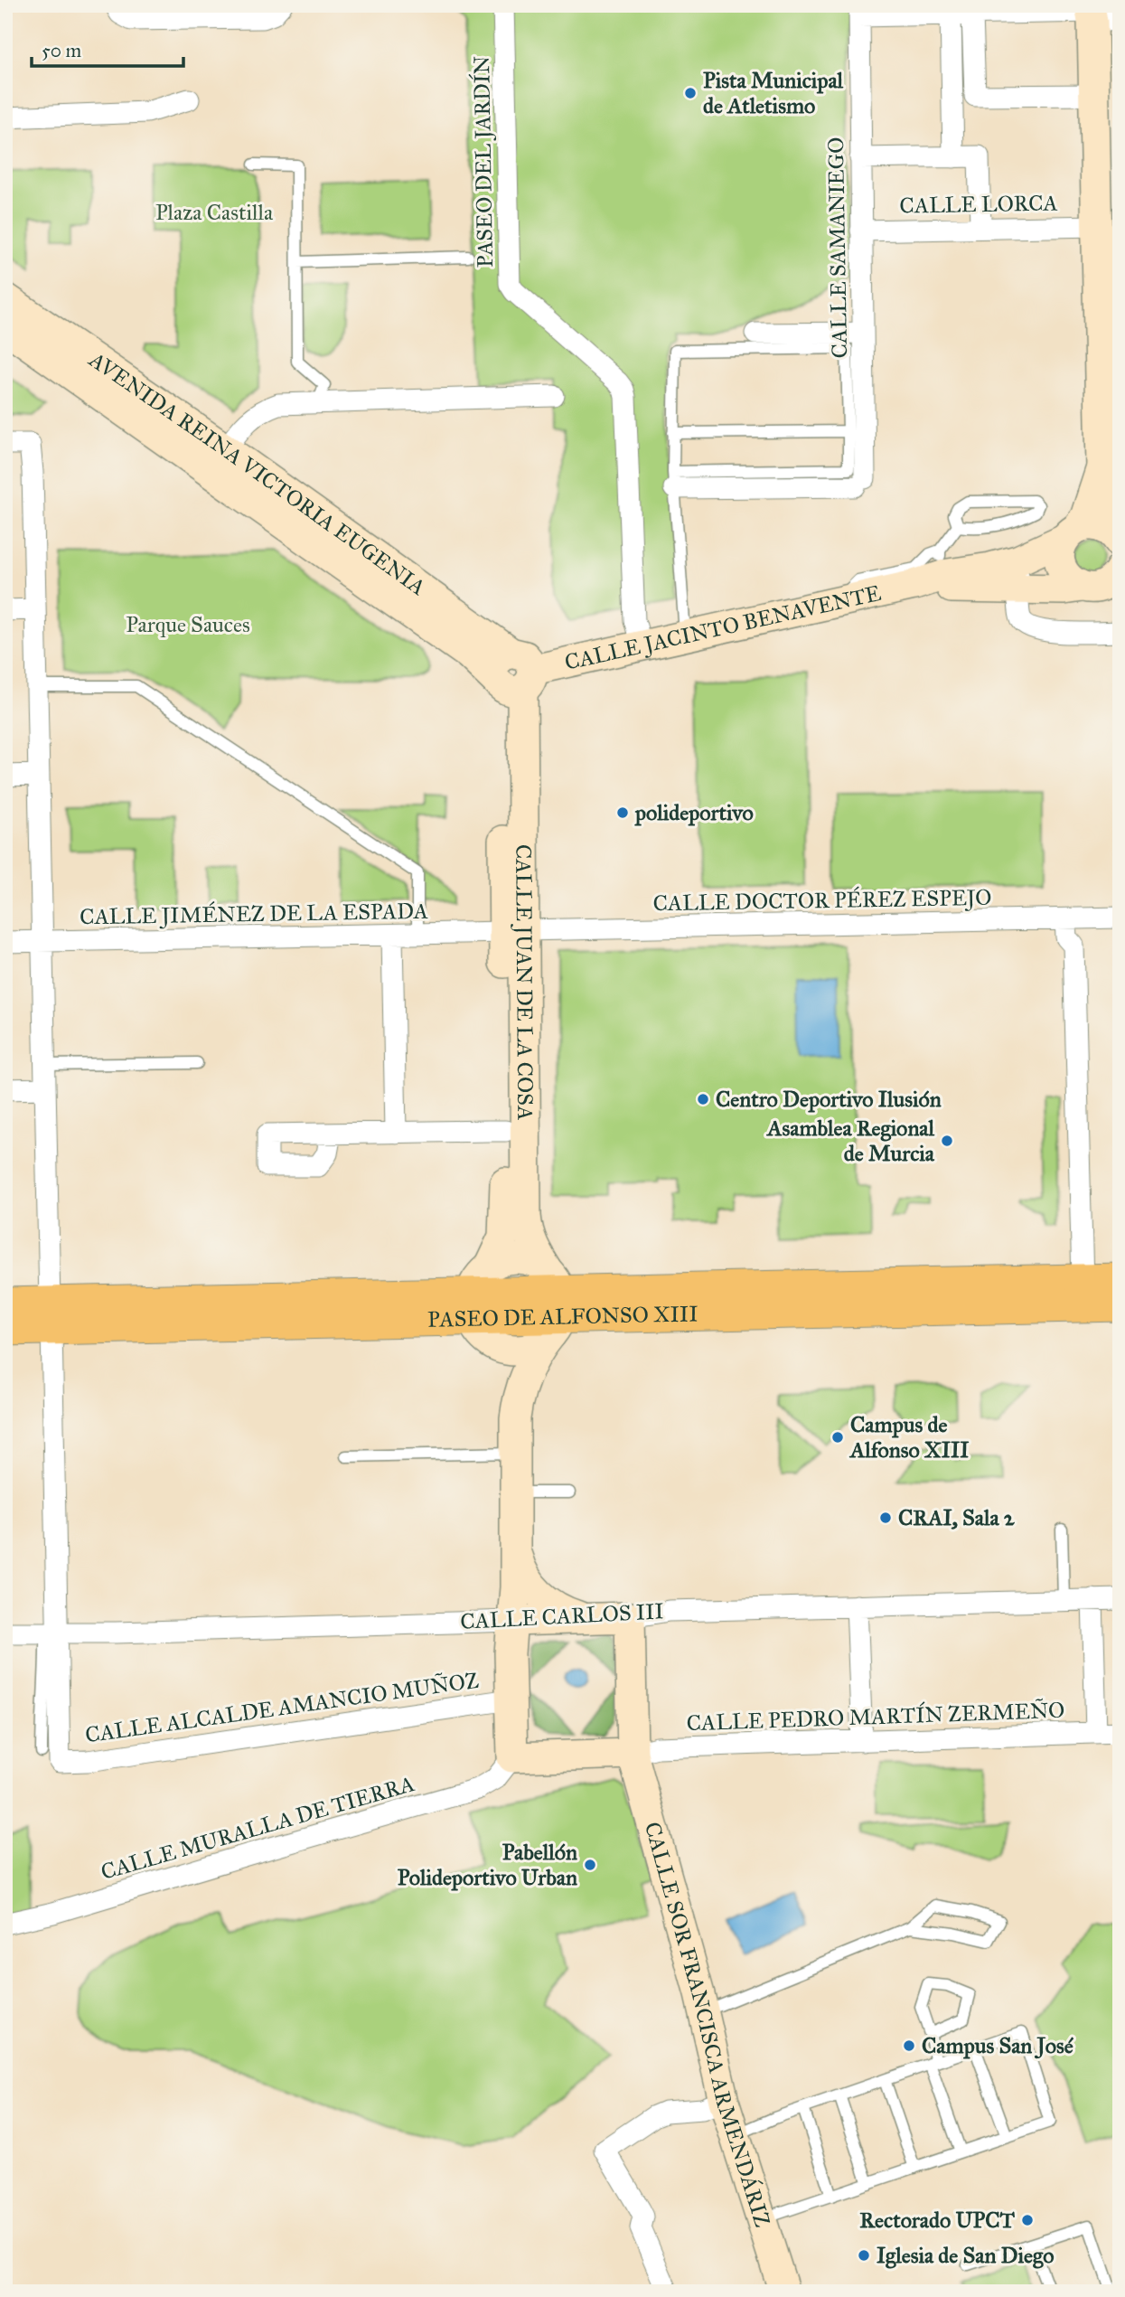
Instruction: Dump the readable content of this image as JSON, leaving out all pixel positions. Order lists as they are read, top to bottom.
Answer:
{
  "streets": {
    "main road": [
      "AVENIDA REINA VICTORIA EUGENIA",
      "CALLE JACINTO BENAVENTE",
      "CALLE JUAN DE LA COSA",
      "PASEO DE ALFONSO XIII",
      "CALLE CARLOS III",
      "CALLE SOR FRANCISCA ARMENDÁRIZ"
    ],
    "street": [
      "PASEO DEL JARDÍN",
      "CALLE LORCA",
      "CALLE SAMANIEGO",
      "CALLE DOCTOR PÉREZ ESPEJO",
      "CALLE JIMÉNEZ DE LA ESPADA",
      "CALLE ALCALDE AMANCIO MUÑOZ",
      "CALLE PEDRO MARTÍN ZERMEÑO",
      "CALLE MURALLA DE TIERRA"
    ]
  },
  "crossings": [
    ["PASEO DEL JARDÍN", "CALLE JACINTO BENAVENTE"],
    ["CALLE LORCA", "CALLE SAMANIEGO"],
    ["AVENIDA REINA VICTORIA EUGENIA", "CALLE JACINTO BENAVENTE"],
    ["AVENIDA REINA VICTORIA EUGENIA", "CALLE JUAN DE LA COSA"],
    ["CALLE JACINTO BENAVENTE", "CALLE JUAN DE LA COSA"],
    ["CALLE DOCTOR PÉREZ ESPEJO", "CALLE JIMÉNEZ DE LA ESPADA"],
    ["CALLE DOCTOR PÉREZ ESPEJO", "CALLE JUAN DE LA COSA"],
    ["CALLE JIMÉNEZ DE LA ESPADA", "CALLE JUAN DE LA COSA"],
    ["CALLE JUAN DE LA COSA", "PASEO DE ALFONSO XIII"],
    ["CALLE CARLOS III", "CALLE ALCALDE AMANCIO MUÑOZ"],
    ["CALLE CARLOS III", "CALLE SOR FRANCISCA ARMENDÁRIZ"],
    ["CALLE PEDRO MARTÍN ZERMEÑO", "CALLE SOR FRANCISCA ARMENDÁRIZ"]
  ],
  "parks": ["Plaza Castilla", "Parque Sauces"],
  "places": [
    "Pista Municipal de Atletismo",
    "polideportivo",
    "Centro Deportivo Ilusión",
    "Asamblea Regional de Murcia",
    "Campus de Alfonso XIII",
    "CRAI, Sala 2",
    "Pabellón Polideportivo Urban",
    "Campus San José",
    "Rectorado UPCT",
    "Iglesia de San Diego"
  ],
  "scale_bar": "50 m"
}
